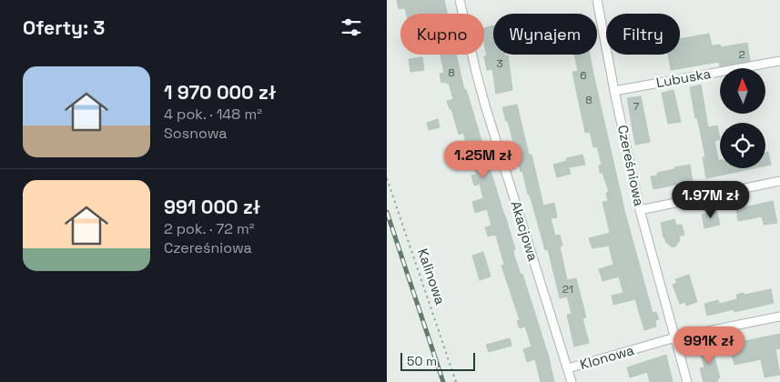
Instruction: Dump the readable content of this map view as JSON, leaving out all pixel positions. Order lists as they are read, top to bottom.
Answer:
{
  "streets": {
    "street": [
      "Lubuska",
      "Czereśniowa",
      "Akacjowa",
      "Klonowa"
    ],
    "path": ["Kalinowa"]
  },
  "crossings": [
    ["Lubuska", "Czereśniowa"],
    ["Czereśniowa", "Klonowa"],
    ["Akacjowa", "Klonowa"]
  ],
  "house_numbers": [
    "2",
    "3",
    "8",
    "6",
    "8",
    "7",
    "21"
  ],
  "scale_bar": "50 m",
  "north": "top",
  "page": {
    "heading": "Oferty: 3",
    "chip": ["Kupno", "Wynajem", "Filtry"],
    "list": [
      {
        "name": "1 970 000 zł",
        "note": "4 pok. · 148 m² · Sosnowa"
      },
      {
        "name": "991 000 zł",
        "note": "2 pok. · 72 m² · Czereśniowa"
      }
    ],
    "price": ["1.25M zł", "1.97M zł", "991K zł"],
    "scale": "50 m"
  }
}
